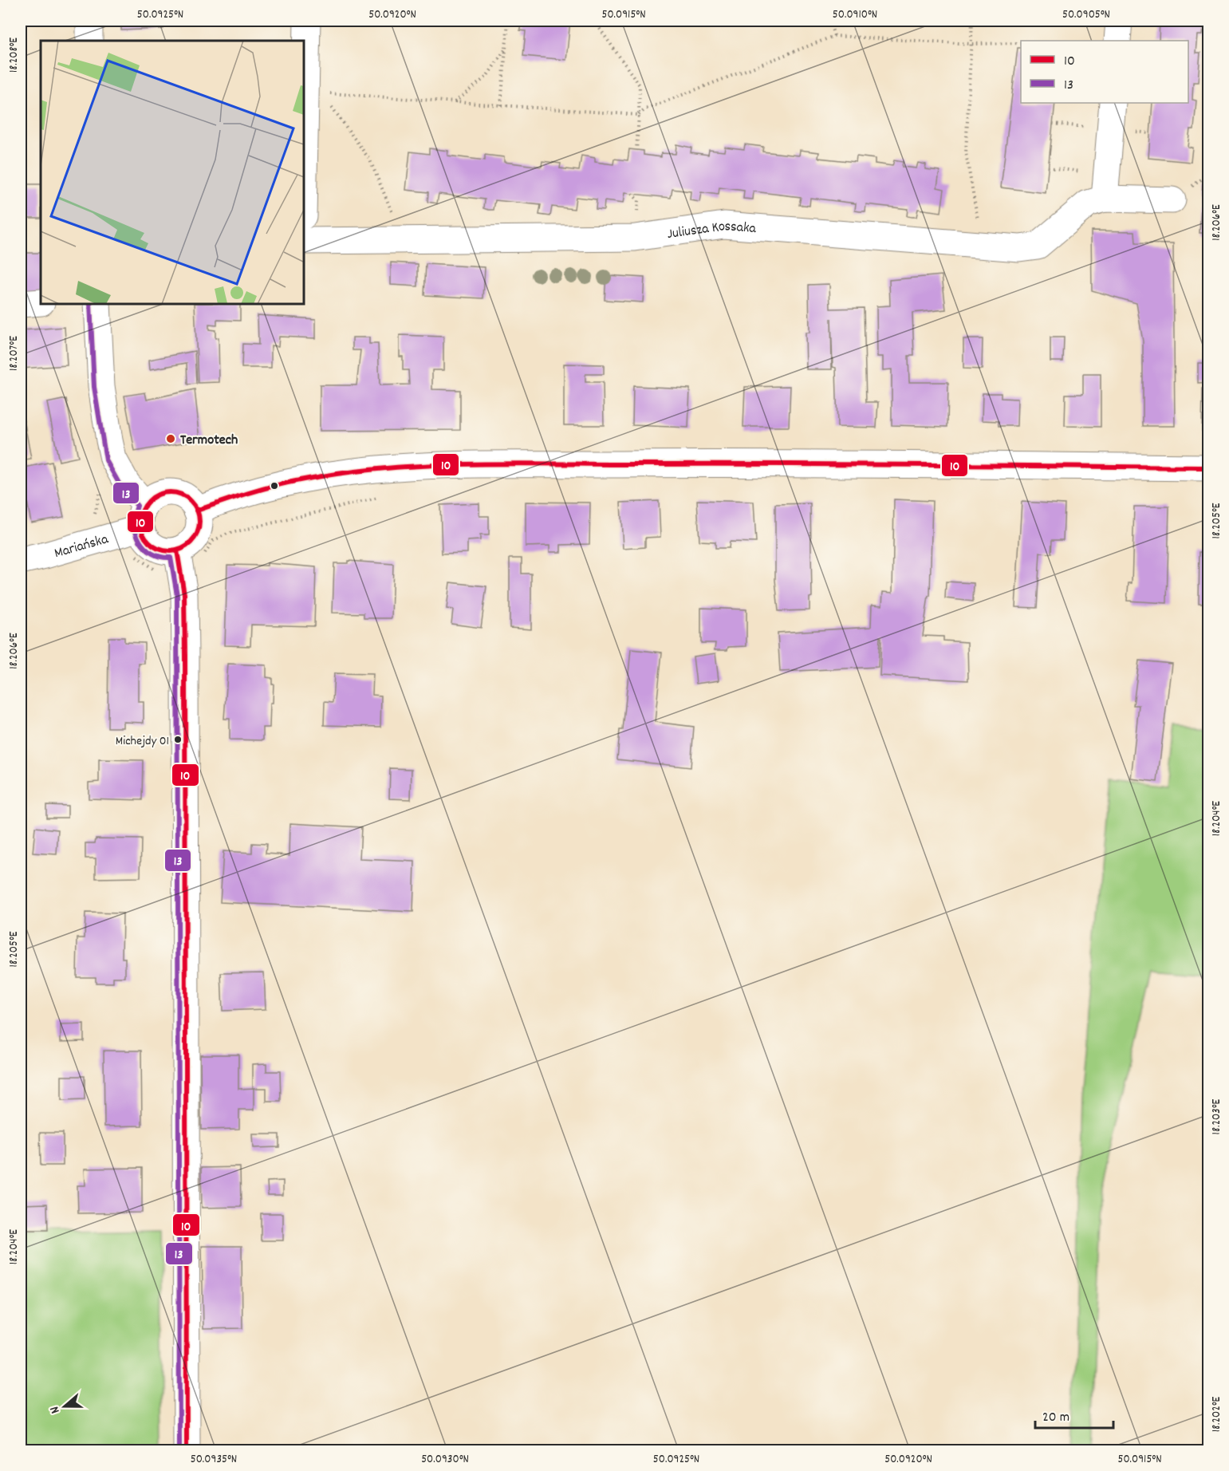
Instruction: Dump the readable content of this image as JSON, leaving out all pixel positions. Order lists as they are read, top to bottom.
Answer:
{
  "streets": {
    "street": ["Juliusza Kossaka", "Mariańska"]
  },
  "places": ["Termotech", "Michejdy 01"],
  "lines": ["transit line 13", "transit line 10"],
  "legend": ["10", "13"],
  "scale_bar": "20 m",
  "north": "left",
  "coordinates": [
    "50.0925°N",
    "50.0920°N",
    "50.0915°N",
    "50.0910°N",
    "50.0905°N",
    "18.208°E",
    "18.206°E",
    "18.207°E",
    "18.205°E",
    "18.204°E",
    "18.203°E",
    "18.202°E",
    "50.0935°N",
    "50.0930°N"
  ]
}
